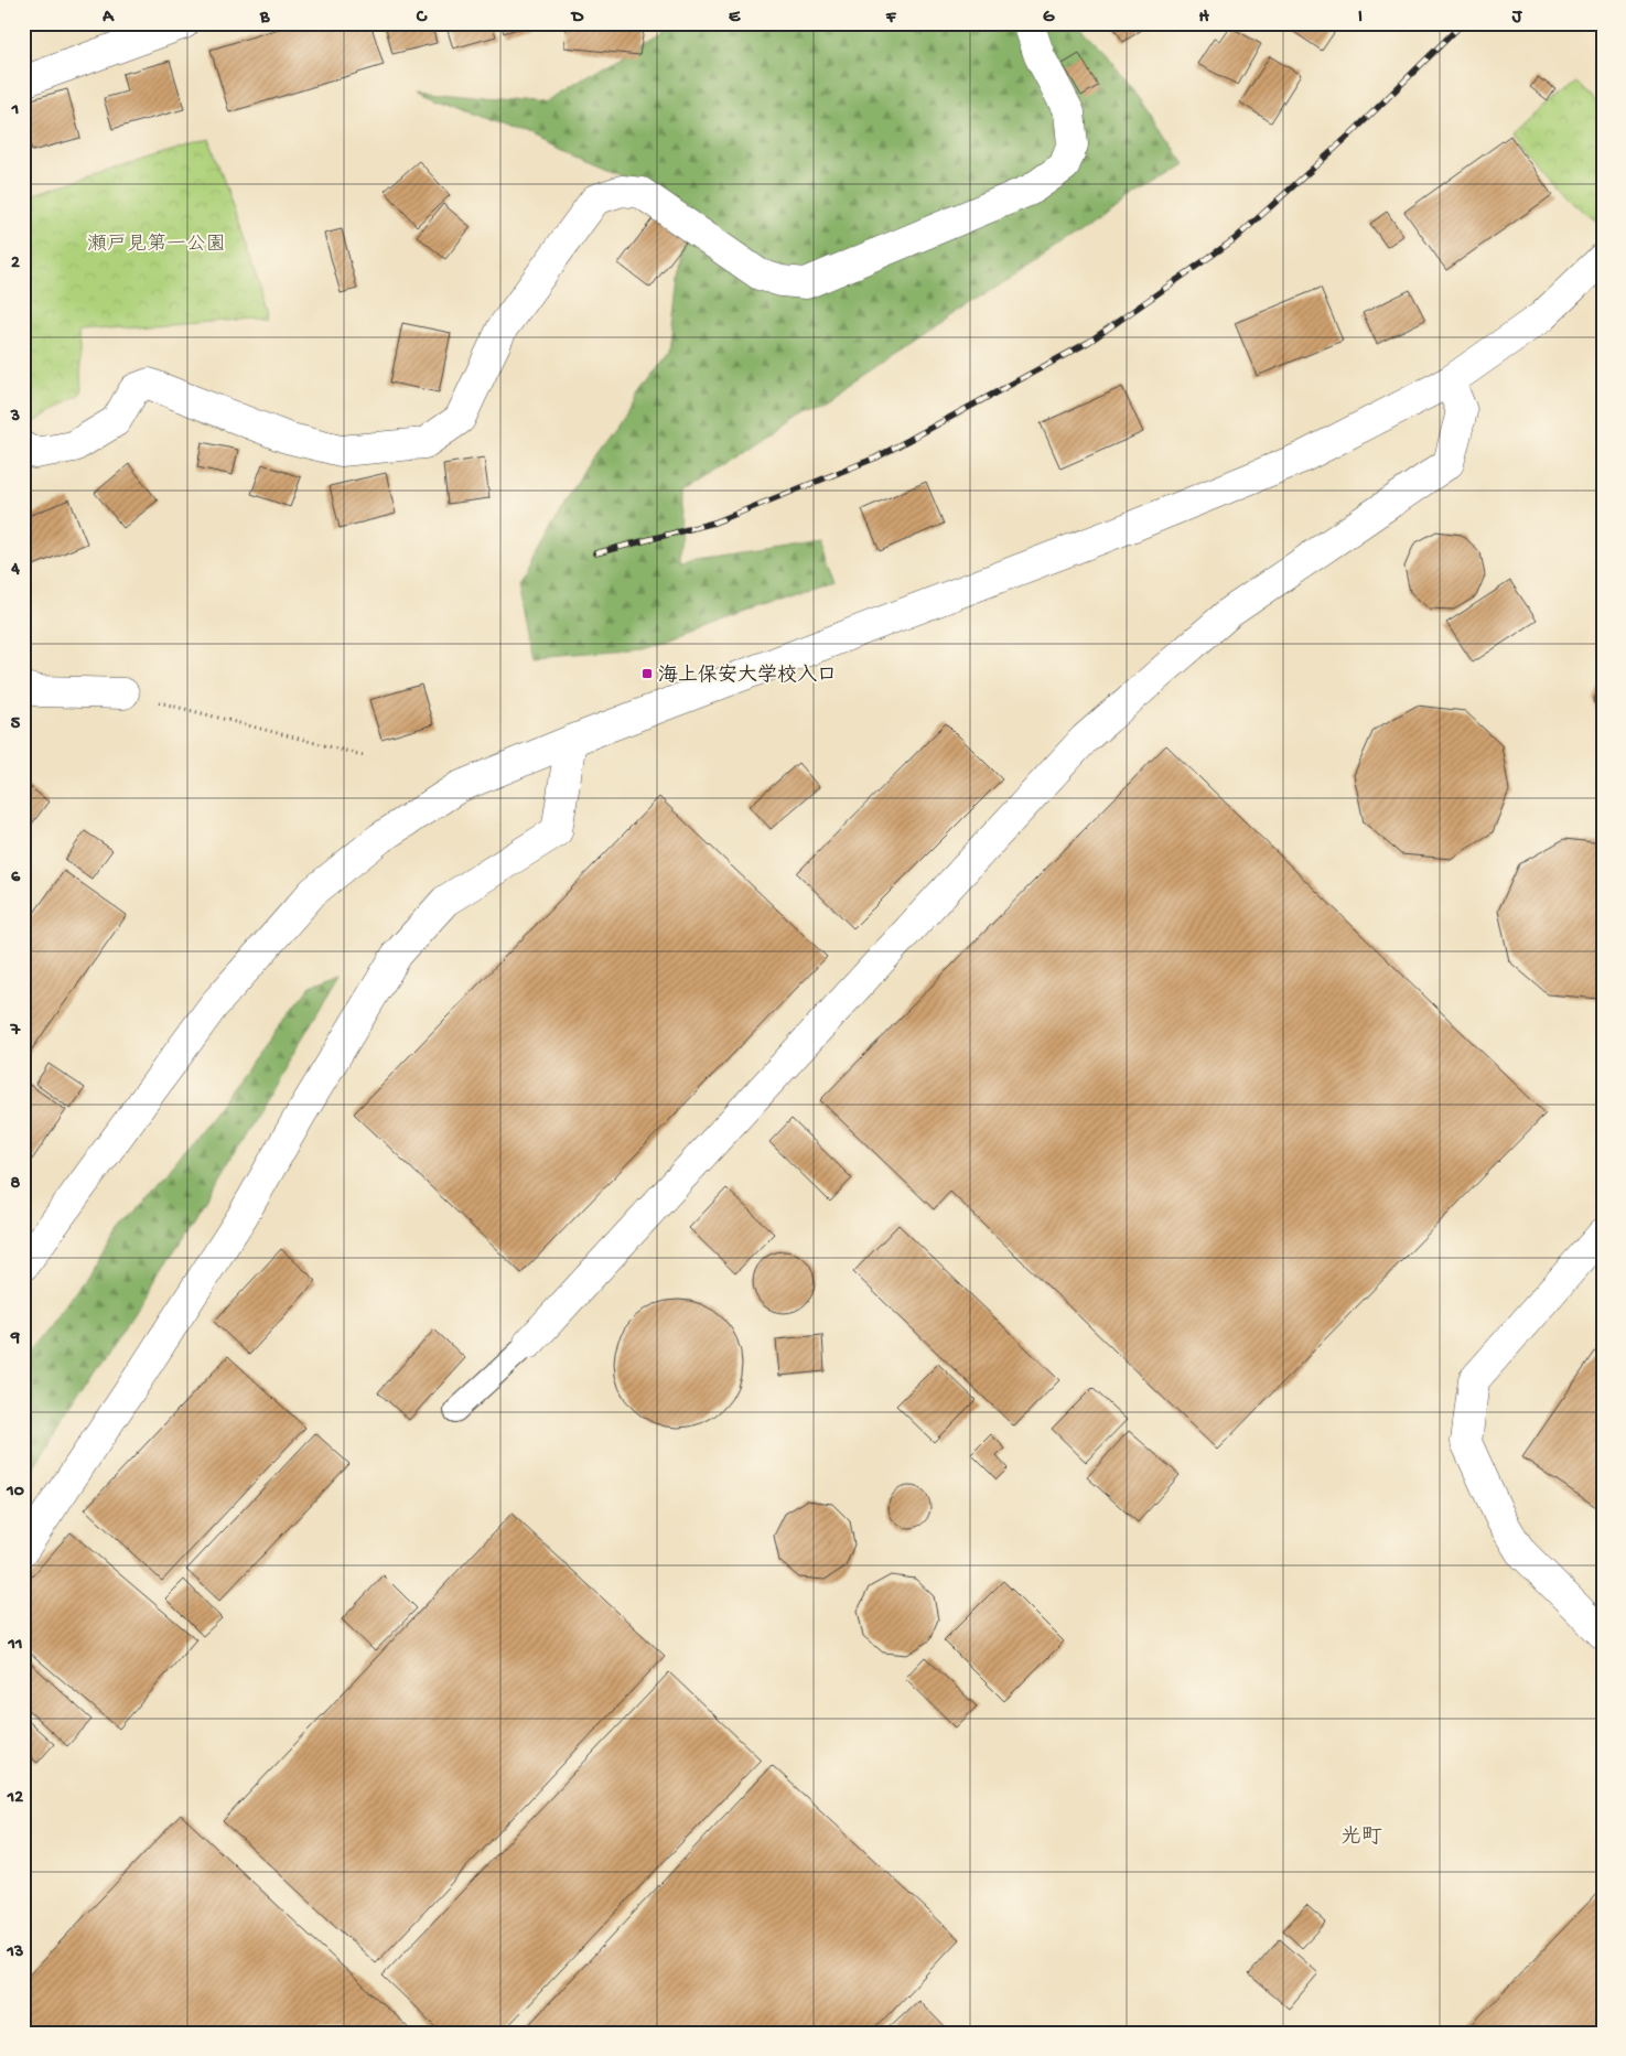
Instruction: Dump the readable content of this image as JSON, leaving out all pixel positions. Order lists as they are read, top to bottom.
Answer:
{
  "districts": ["光町"],
  "parks": ["瀬戸見第一公園"],
  "places": {
    "transit": ["海上保安大学校入口"]
  },
  "grid": {
    "columns": [
      "A",
      "B",
      "C",
      "D",
      "E",
      "F",
      "G",
      "H",
      "I",
      "J"
    ],
    "rows": [
      "1",
      "2",
      "3",
      "4",
      "5",
      "6",
      "7",
      "8",
      "9",
      "10",
      "11",
      "12",
      "13"
    ]
  }
}
